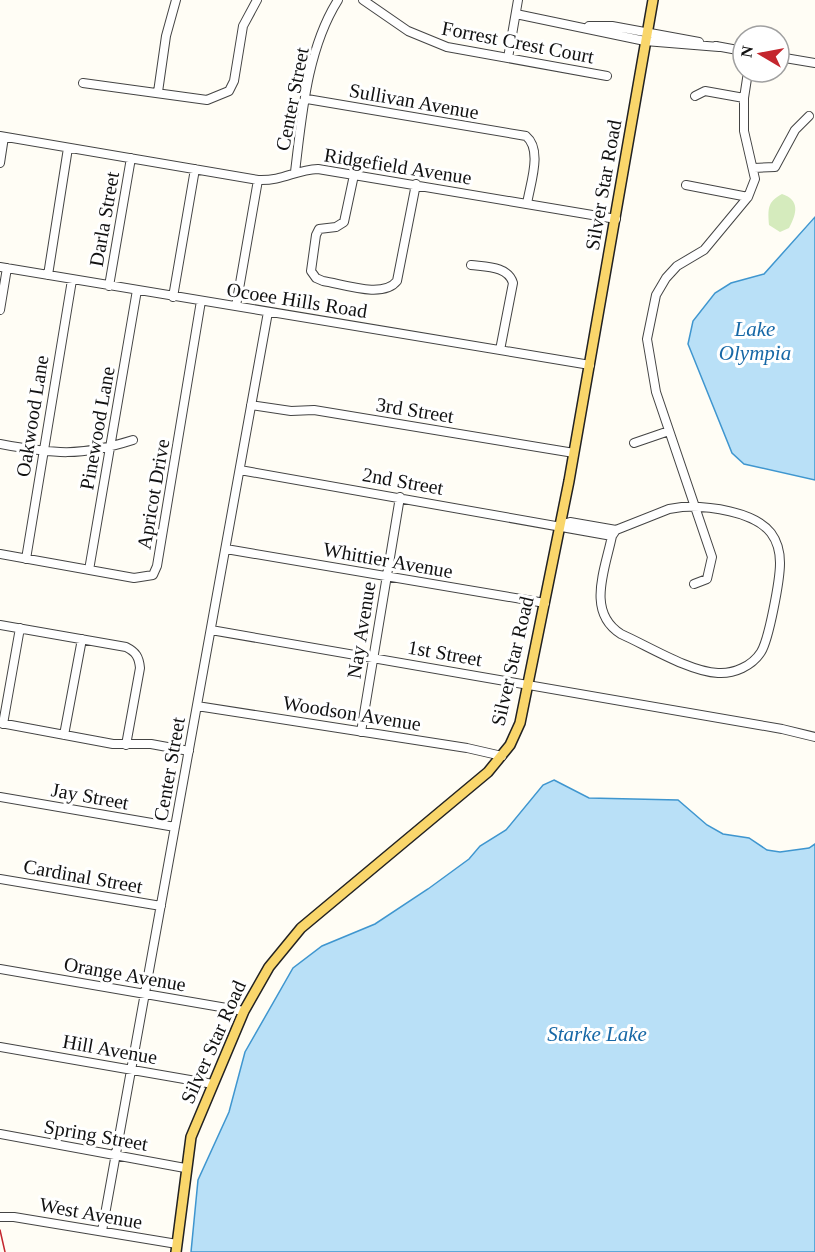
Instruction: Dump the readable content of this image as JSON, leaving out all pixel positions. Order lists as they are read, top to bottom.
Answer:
{
  "streets": {
    "main road": ["Silver Star Road"],
    "street": [
      "Forrest Crest Court",
      "Center Street",
      "Sullivan Avenue",
      "Ridgefield Avenue",
      "Darla Street",
      "Ocoee Hills Road",
      "3rd Street",
      "Oakwood Lane",
      "Pinewood Lane",
      "2nd Street",
      "Apricot Drive",
      "Whittier Avenue",
      "Nay Avenue",
      "1st Street",
      "Woodson Avenue",
      "Jay Street",
      "Cardinal Street",
      "Orange Avenue",
      "Hill Avenue",
      "Spring Street",
      "West Avenue"
    ]
  },
  "crossings": [
    ["Center Street", "Sullivan Avenue"],
    ["Center Street", "Ridgefield Avenue"],
    ["Center Street", "Ocoee Hills Road"],
    ["Center Street", "3rd Street"],
    ["Center Street", "2nd Street"],
    ["Center Street", "Whittier Avenue"],
    ["Center Street", "1st Street"],
    ["Center Street", "Woodson Avenue"],
    ["Center Street", "Jay Street"],
    ["Center Street", "Cardinal Street"],
    ["Center Street", "Orange Avenue"],
    ["Center Street", "Hill Avenue"],
    ["Center Street", "Spring Street"],
    ["Center Street", "West Avenue"],
    ["Sullivan Avenue", "Ridgefield Avenue"],
    ["Ridgefield Avenue", "Silver Star Road"],
    ["Ridgefield Avenue", "Darla Street"],
    ["Silver Star Road", "Ocoee Hills Road"],
    ["Silver Star Road", "3rd Street"],
    ["Silver Star Road", "2nd Street"],
    ["Silver Star Road", "Whittier Avenue"],
    ["Silver Star Road", "1st Street"],
    ["Silver Star Road", "Woodson Avenue"],
    ["Silver Star Road", "Orange Avenue"],
    ["Silver Star Road", "Hill Avenue"],
    ["Silver Star Road", "Spring Street"],
    ["Silver Star Road", "West Avenue"],
    ["Darla Street", "Ocoee Hills Road"],
    ["Ocoee Hills Road", "Oakwood Lane"],
    ["Ocoee Hills Road", "Pinewood Lane"],
    ["Ocoee Hills Road", "Apricot Drive"],
    ["Oakwood Lane", "Apricot Drive"],
    ["Pinewood Lane", "Apricot Drive"],
    ["2nd Street", "Nay Avenue"],
    ["Whittier Avenue", "Nay Avenue"],
    ["Nay Avenue", "1st Street"],
    ["Nay Avenue", "Woodson Avenue"]
  ],
  "water": ["Lake Olympia", "Starke Lake"],
  "north": "left"
}
